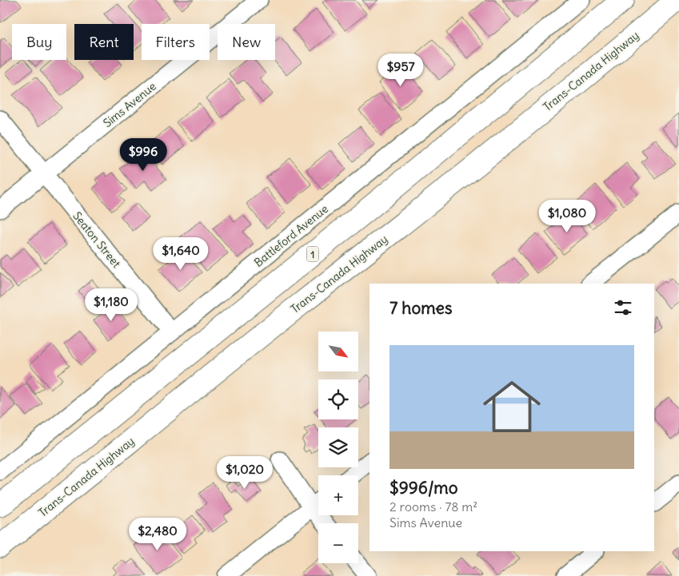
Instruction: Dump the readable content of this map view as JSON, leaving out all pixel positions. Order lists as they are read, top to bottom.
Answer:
{
  "streets": {
    "highway": ["Trans-Canada Highway", "1"],
    "street": ["Sims Avenue", "Battleford Avenue", "Seaton Street"]
  },
  "crossings": [
    ["Sims Avenue", "Seaton Street"],
    ["Battleford Avenue", "Seaton Street"]
  ],
  "north": "bottom right",
  "page": {
    "chip": [
      "Buy",
      "Rent",
      "Filters",
      "New"
    ],
    "price": [
      "$957",
      "$996",
      "$1,080",
      "$1,640",
      "$1,180",
      "$1,020",
      "$2,480"
    ],
    "heading": "7 homes",
    "map_buttons": ["+", "−"],
    "list": [
      {
        "name": "$996/mo",
        "note": "2 rooms · 78 m² · Sims Avenue"
      }
    ]
  }
}
